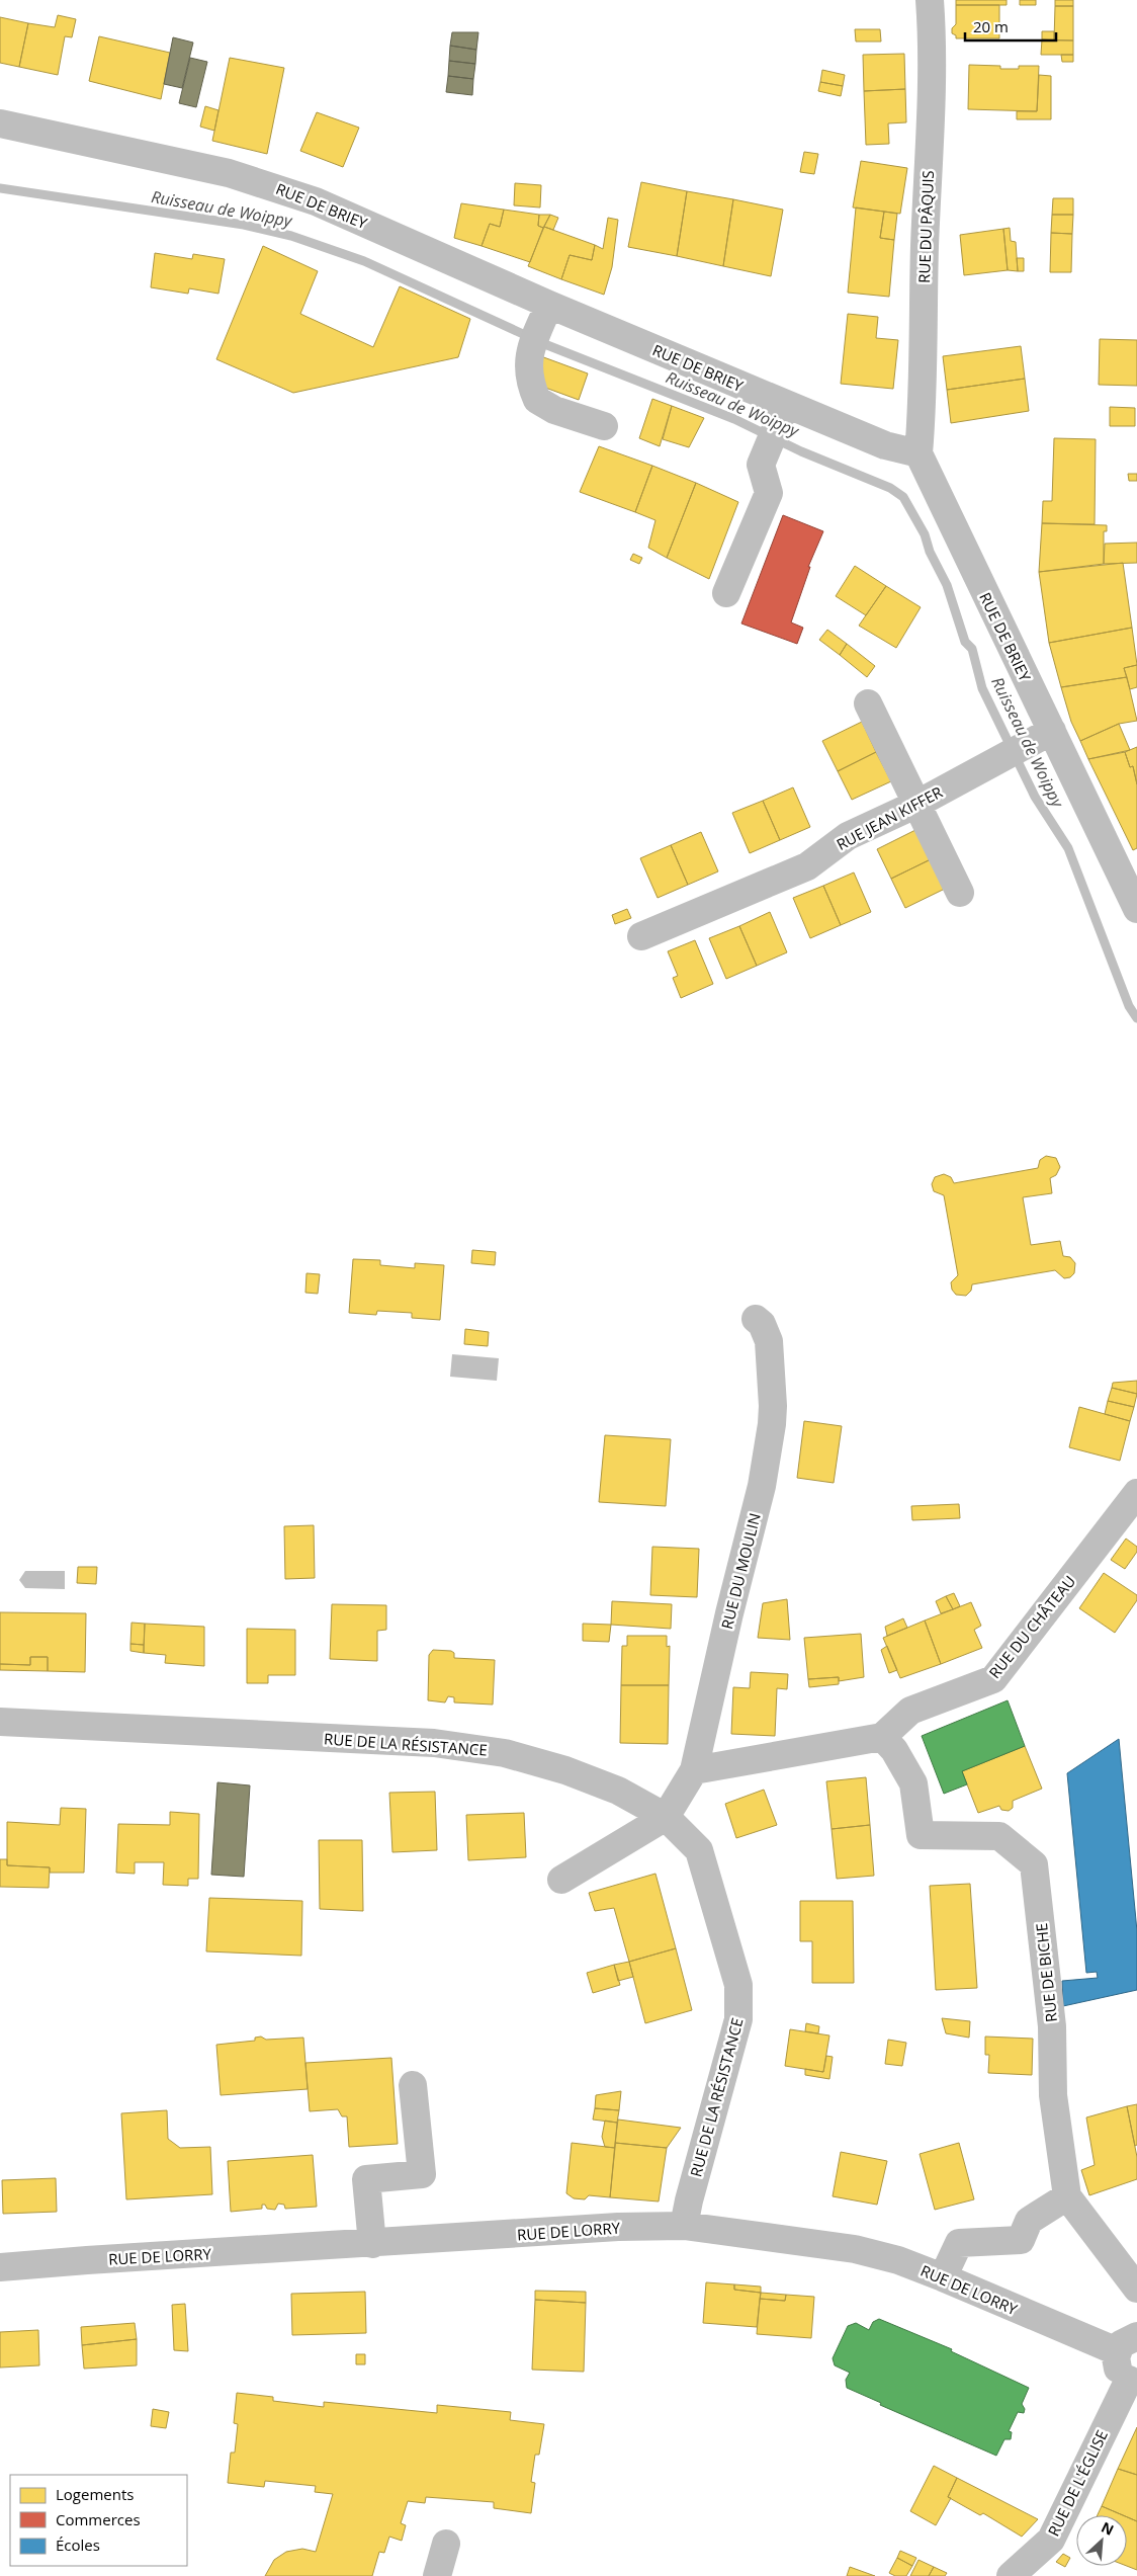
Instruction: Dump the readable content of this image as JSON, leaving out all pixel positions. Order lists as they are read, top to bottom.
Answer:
{
  "streets": {
    "street": [
      "RUE DE BRIEY",
      "RUE DU PÂQUIS",
      "RUE JEAN KIFFER",
      "RUE DU MOULIN",
      "RUE DU CHÂTEAU",
      "RUE DE LA RÉSISTANCE",
      "RUE DE BICHE",
      "RUE DE LORRY",
      "RUE DE L'ÉGLISE"
    ]
  },
  "crossings": [
    ["RUE DE BRIEY", "RUE DU PÂQUIS"],
    ["RUE DE BRIEY", "RUE JEAN KIFFER"],
    ["RUE DU MOULIN", "RUE DE LA RÉSISTANCE"],
    ["RUE DU CHÂTEAU", "RUE DE BICHE"],
    ["RUE DE LA RÉSISTANCE", "RUE DE LORRY"]
  ],
  "water": ["Ruisseau de Woippy"],
  "legend": ["Logements", "Commerces", "Écoles"],
  "scale_bar": "20 m",
  "north": "top right"
}
